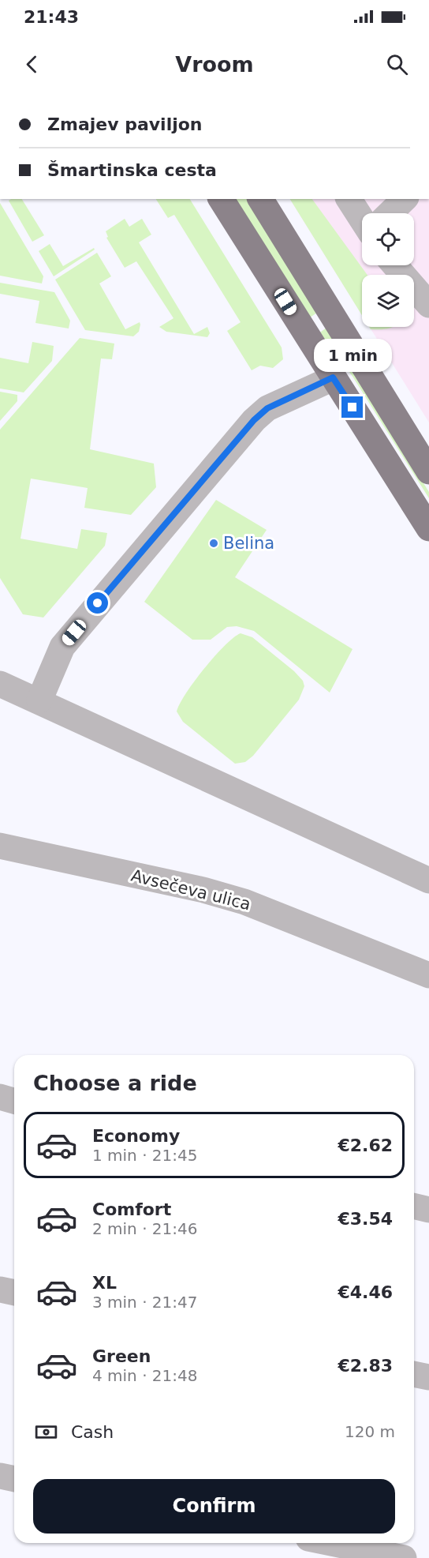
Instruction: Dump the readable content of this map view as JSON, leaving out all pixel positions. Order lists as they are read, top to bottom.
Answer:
{
  "streets": {
    "street": ["Avsečeva ulica"]
  },
  "places": ["Belina"],
  "page": {
    "status": "21:43",
    "header": "Vroom",
    "banner": ["Zmajev paviljon", "Šmartinska cesta"],
    "bubble": "1 min",
    "heading": "Choose a ride",
    "list": [
      {
        "name": "Economy",
        "note": "1 min · 21:45",
        "value": "€2.62"
      },
      {
        "name": "Comfort",
        "note": "2 min · 21:46",
        "value": "€3.54"
      },
      {
        "name": "XL",
        "note": "3 min · 21:47",
        "value": "€4.46"
      },
      {
        "name": "Green",
        "note": "4 min · 21:48",
        "value": "€2.83"
      }
    ],
    "pay": ["Cash", "120 m"],
    "buttons": "Confirm"
  }
}
